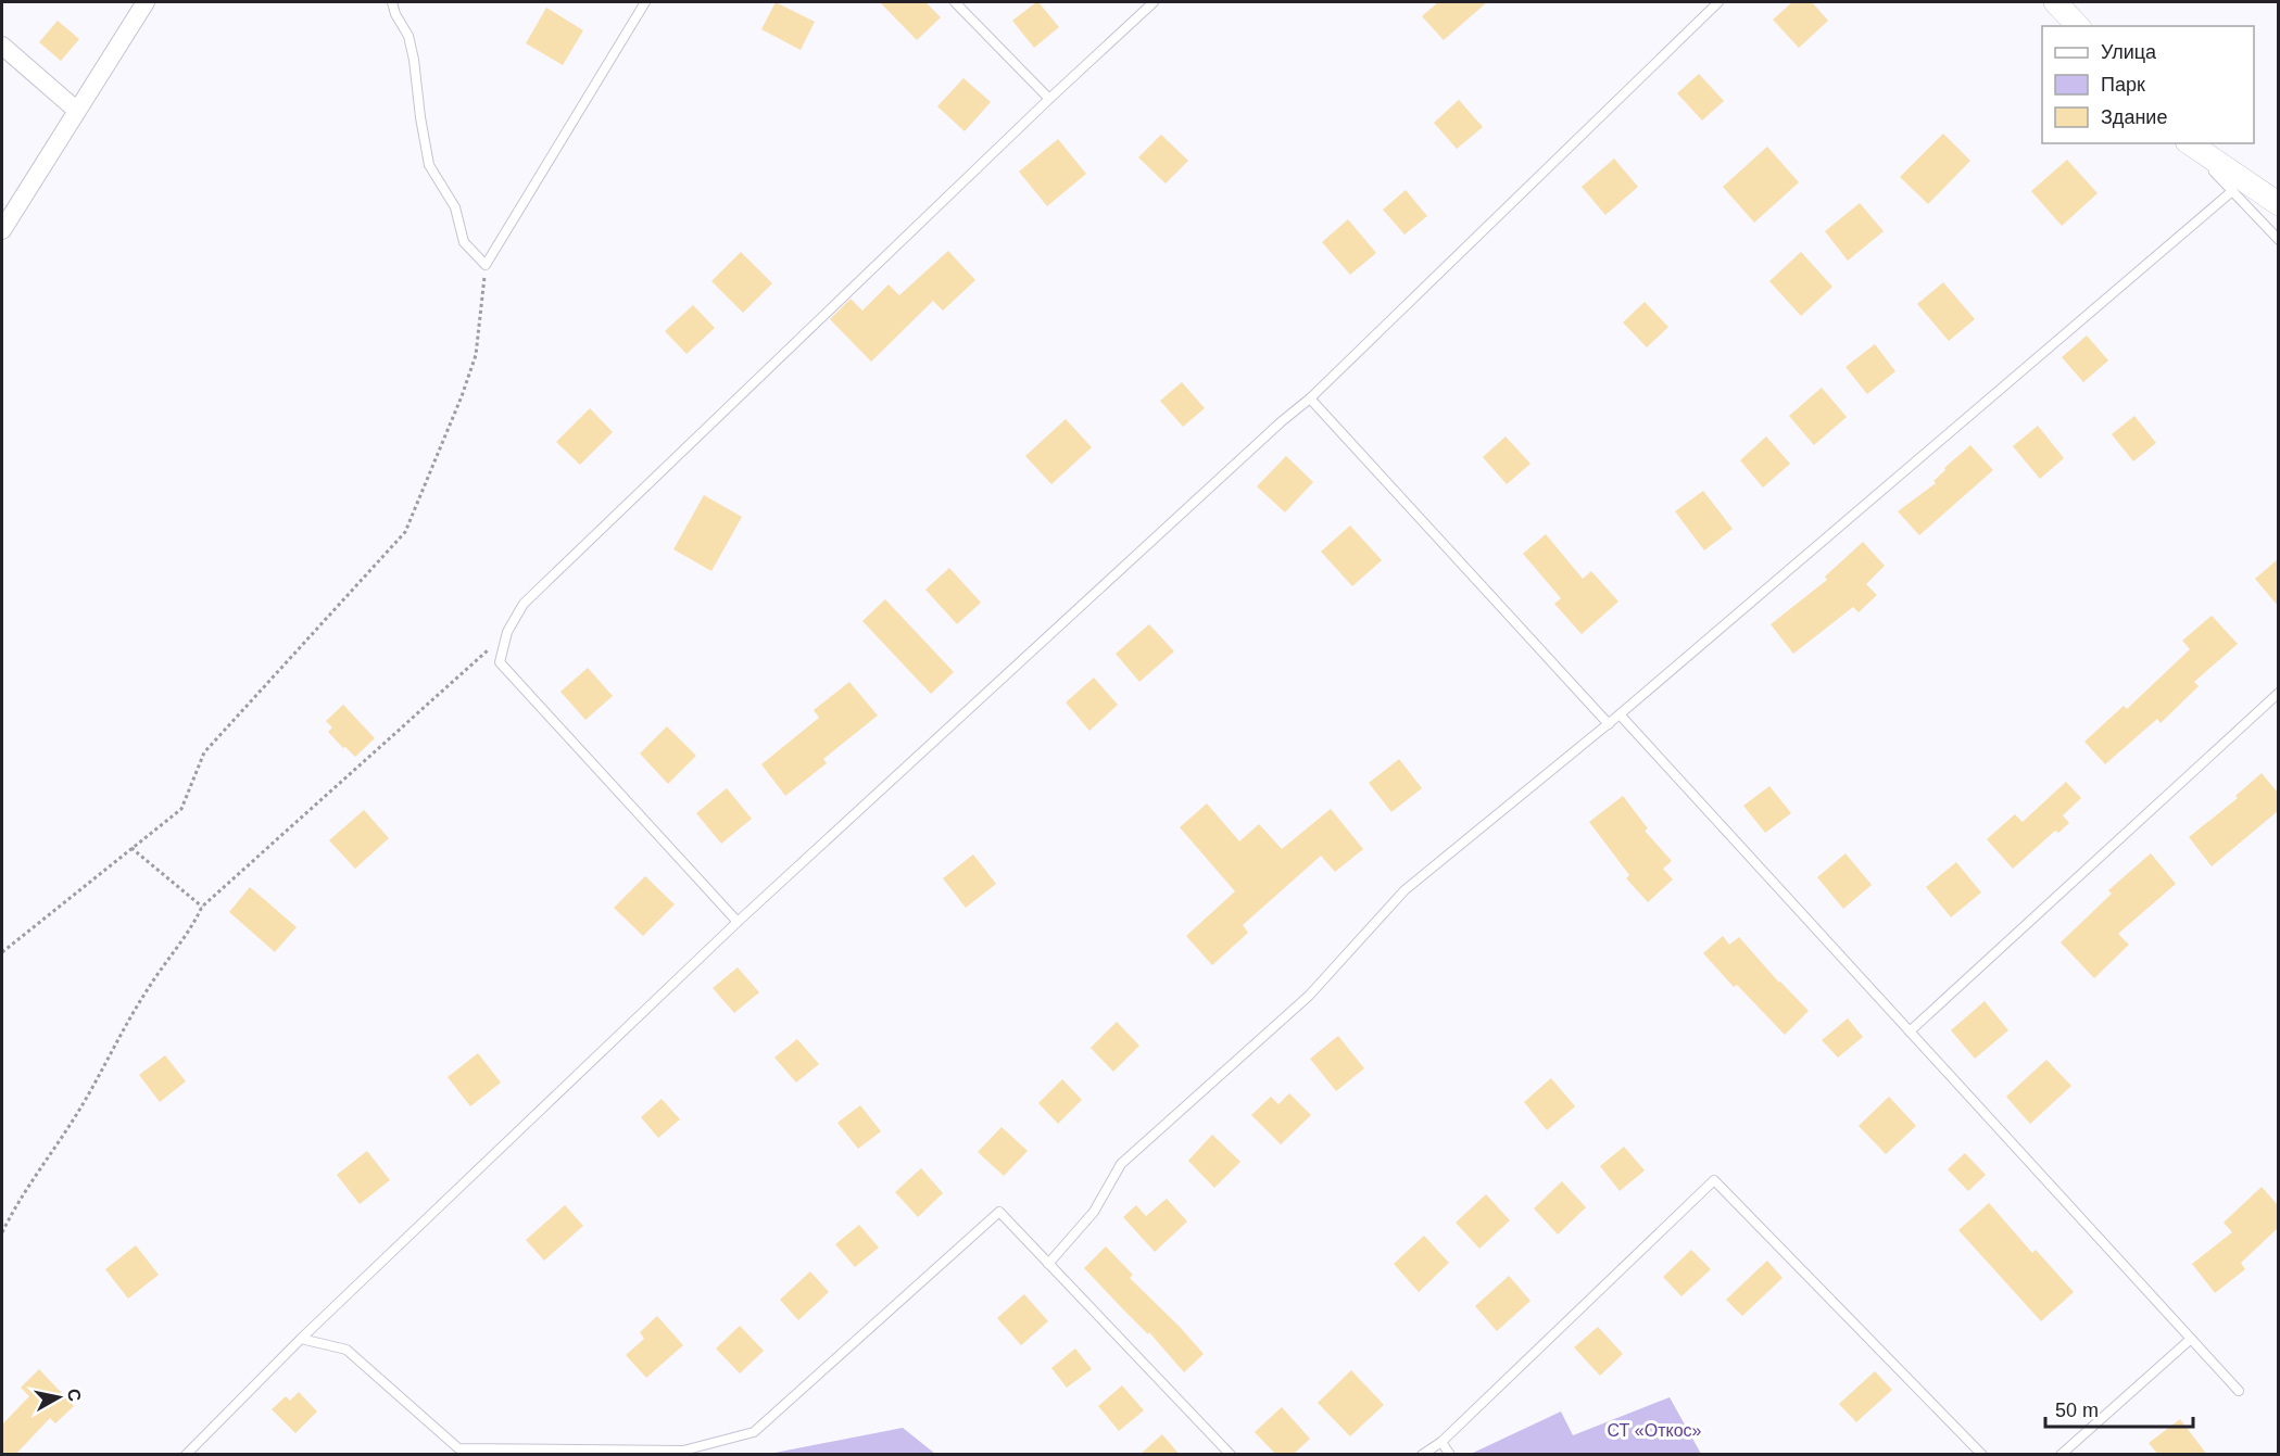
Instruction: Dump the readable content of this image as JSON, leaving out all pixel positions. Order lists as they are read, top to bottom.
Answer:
{
  "parks": ["СТ «Откос»"],
  "legend": ["Улица", "Парк", "Здание"],
  "scale_bar": "50 m",
  "north": "right"
}
